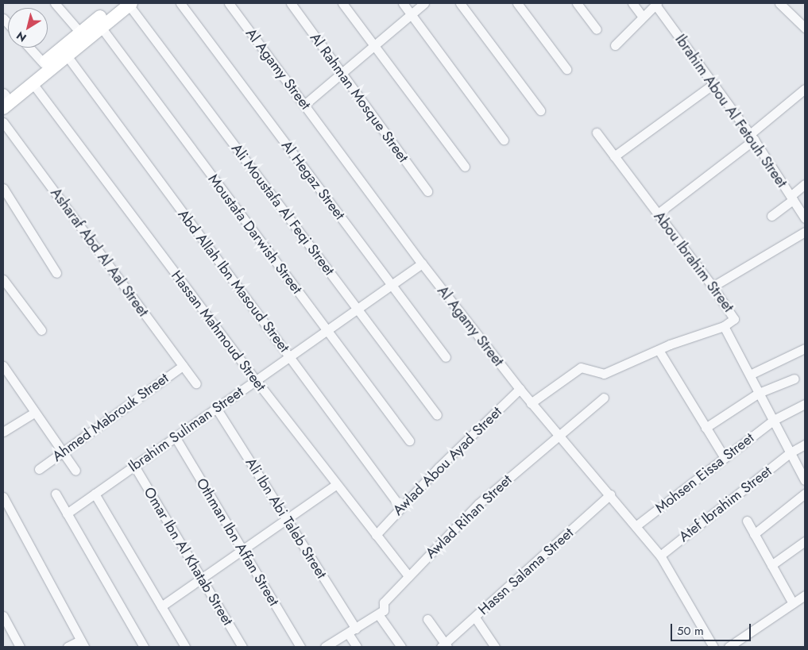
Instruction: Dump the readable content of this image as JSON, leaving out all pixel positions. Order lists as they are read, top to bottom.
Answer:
{
  "streets": {
    "street": [
      "Al Agamy Street",
      "Al Rahman Mosque Street",
      "Ibrahim Abou Al Fetouh Street",
      "Al Hegaz Street",
      "Ali Moustafa Al Feqi Street",
      "Moustafa Darwish Street",
      "Asharaf Abd Al Aal Street",
      "Abou Ibrahim Street",
      "Abd Allah Ibn Masoud Street",
      "Hassan Mahmoud Street",
      "Ahmed Mabrouk Street",
      "Ibrahim Suliman Street",
      "Awlad Abou Ayad Street",
      "Mohsen Eissa Street",
      "Atef Ibrahim Street",
      "Awlad Rihan Street",
      "Ali Ibn Abi Taleb Street",
      "Othman Ibn Affan Street",
      "Omar Ibn Al Khatab Street",
      "Hassn Salama Street"
    ]
  },
  "crossings": [
    ["Al Agamy Street", "Ibrahim Suliman Street"],
    ["Al Agamy Street", "Awlad Abou Ayad Street"],
    ["Al Agamy Street", "Mohsen Eissa Street"],
    ["Al Agamy Street", "Atef Ibrahim Street"],
    ["Al Agamy Street", "Awlad Rihan Street"],
    ["Al Agamy Street", "Hassn Salama Street"],
    ["Al Hegaz Street", "Ibrahim Suliman Street"],
    ["Ali Moustafa Al Feqi Street", "Ibrahim Suliman Street"],
    ["Moustafa Darwish Street", "Ibrahim Suliman Street"],
    ["Asharaf Abd Al Aal Street", "Ahmed Mabrouk Street"],
    ["Abou Ibrahim Street", "Mohsen Eissa Street"],
    ["Abou Ibrahim Street", "Atef Ibrahim Street"],
    ["Abd Allah Ibn Masoud Street", "Ibrahim Suliman Street"],
    ["Abd Allah Ibn Masoud Street", "Awlad Abou Ayad Street"],
    ["Hassan Mahmoud Street", "Ibrahim Suliman Street"],
    ["Hassan Mahmoud Street", "Awlad Abou Ayad Street"],
    ["Hassan Mahmoud Street", "Awlad Rihan Street"],
    ["Ibrahim Suliman Street", "Ali Ibn Abi Taleb Street"],
    ["Ibrahim Suliman Street", "Othman Ibn Affan Street"],
    ["Ibrahim Suliman Street", "Omar Ibn Al Khatab Street"]
  ],
  "scale_bar": "50 m",
  "north": "bottom left"
}
